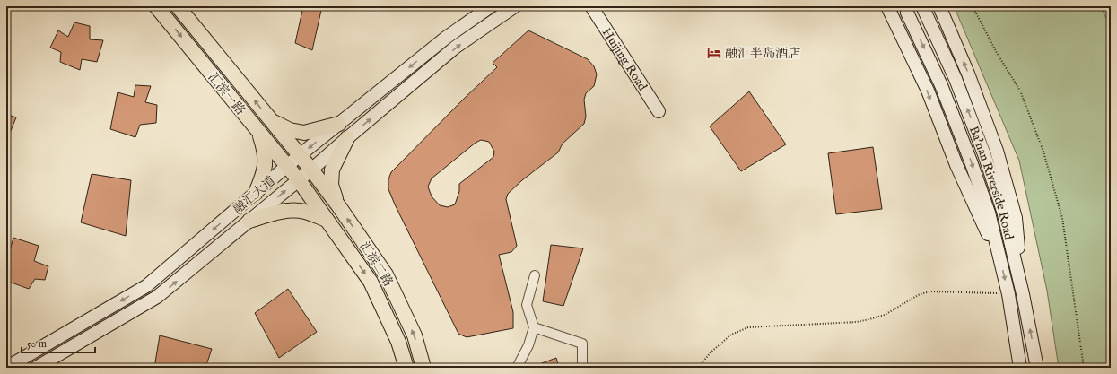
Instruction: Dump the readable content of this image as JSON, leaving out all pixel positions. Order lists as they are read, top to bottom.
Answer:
{
  "streets": {
    "main road": [
      "Huijing Road",
      "汇滨一路",
      "Ba'nan Riverside Road",
      "融汇大道",
      "汇滨二路"
    ]
  },
  "crossings": [
    ["汇滨一路", "融汇大道"],
    ["汇滨一路", "汇滨二路"],
    ["融汇大道", "汇滨二路"]
  ],
  "places": {
    "hotel": ["融汇半岛酒店"]
  },
  "scale_bar": "50 m"
}
